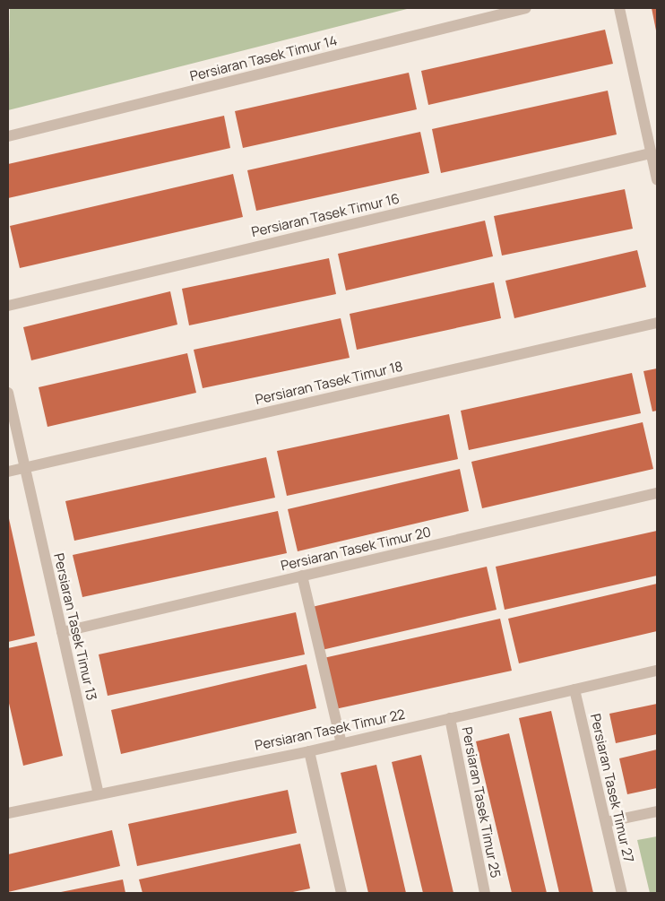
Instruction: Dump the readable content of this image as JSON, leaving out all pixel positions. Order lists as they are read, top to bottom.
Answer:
{
  "streets": {
    "street": [
      "Persiaran Tasek Timur 14",
      "Persiaran Tasek Timur 16",
      "Persiaran Tasek Timur 18",
      "Persiaran Tasek Timur 20",
      "Persiaran Tasek Timur 13",
      "Persiaran Tasek Timur 22",
      "Persiaran Tasek Timur 27",
      "Persiaran Tasek Timur 25"
    ]
  },
  "crossings": [
    ["Persiaran Tasek Timur 18", "Persiaran Tasek Timur 13"],
    ["Persiaran Tasek Timur 20", "Persiaran Tasek Timur 13"],
    ["Persiaran Tasek Timur 13", "Persiaran Tasek Timur 22"],
    ["Persiaran Tasek Timur 22", "Persiaran Tasek Timur 27"],
    ["Persiaran Tasek Timur 22", "Persiaran Tasek Timur 25"]
  ]
}
